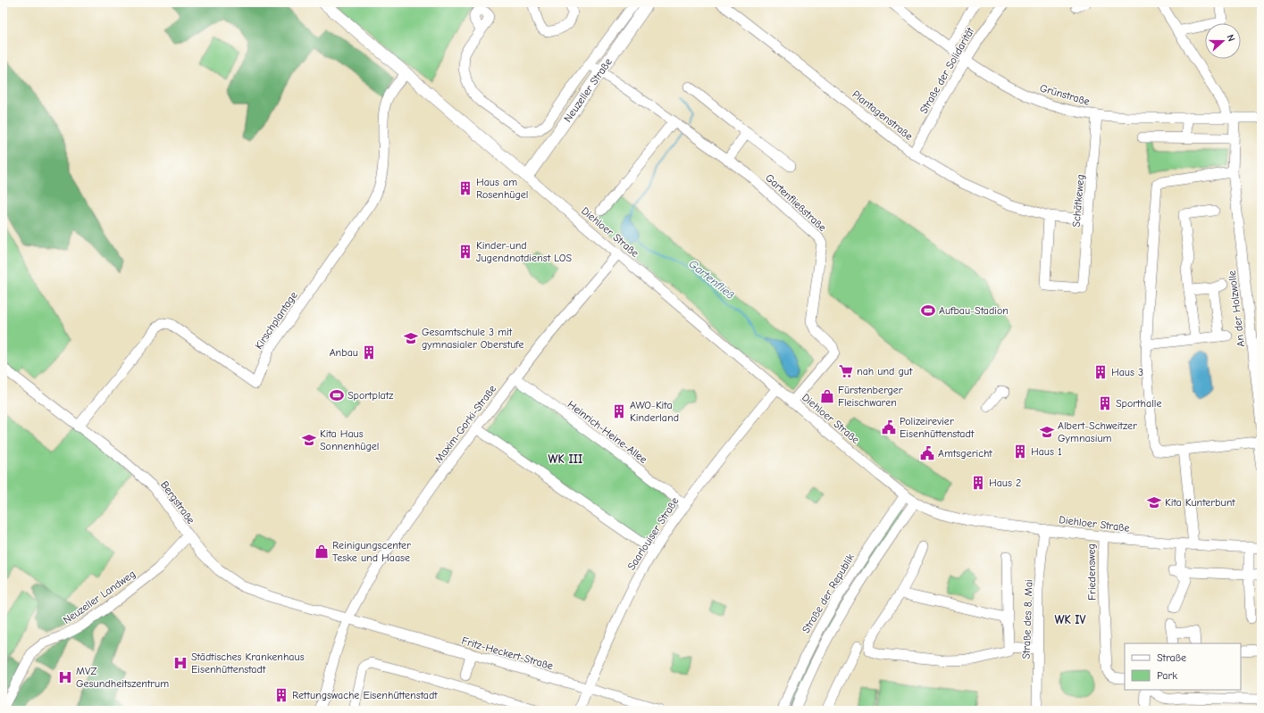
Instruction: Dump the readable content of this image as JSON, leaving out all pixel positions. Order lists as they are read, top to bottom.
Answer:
{
  "streets": {
    "main road": ["Neuzeller Straße"],
    "street": [
      "Straße der Solidarität",
      "Grünstraße",
      "Plantagenstraße",
      "Schätkeweg",
      "Gartenfließstraße",
      "Diehloer Straße",
      "An der Holzwolle",
      "Kirschplantage",
      "Maxim-Gorki-Straße",
      "Heinrich-Heine-Allee",
      "Bergstraße",
      "Saarlouiser Straße",
      "Friedensweg",
      "Straße der Republik",
      "Neuzeller Landweg",
      "Straße des 8. Mai",
      "Fritz-Heckert-Straße"
    ]
  },
  "crossings": [
    ["Straße der Solidarität", "Grünstraße"],
    ["Straße der Solidarität", "Plantagenstraße"],
    ["Neuzeller Straße", "Gartenfließstraße"],
    ["Neuzeller Straße", "Diehloer Straße"],
    ["Grünstraße", "Schätkeweg"],
    ["Grünstraße", "An der Holzwolle"],
    ["Plantagenstraße", "Schätkeweg"],
    ["Gartenfließstraße", "Diehloer Straße"],
    ["Diehloer Straße", "Maxim-Gorki-Straße"],
    ["Diehloer Straße", "Saarlouiser Straße"],
    ["Diehloer Straße", "Friedensweg"],
    ["Diehloer Straße", "Straße der Republik"],
    ["Diehloer Straße", "Straße des 8. Mai"],
    ["Kirschplantage", "Bergstraße"],
    ["Maxim-Gorki-Straße", "Heinrich-Heine-Allee"],
    ["Maxim-Gorki-Straße", "Bergstraße"],
    ["Maxim-Gorki-Straße", "Fritz-Heckert-Straße"],
    ["Heinrich-Heine-Allee", "Saarlouiser Straße"],
    ["Bergstraße", "Neuzeller Landweg"],
    ["Bergstraße", "Fritz-Heckert-Straße"],
    ["Saarlouiser Straße", "Fritz-Heckert-Straße"]
  ],
  "districts": ["WK III", "WK IV"],
  "water": ["Gartenfließ"],
  "places": {
    "building": [
      "Haus am Rosenhügel",
      "Kinder-und Jugendnotdienst LOS",
      "Anbau",
      "Haus 3",
      "Sporthalle",
      "AWO-Kita Kinderland",
      "Haus 1",
      "Haus 2",
      "Rettungswache Eisenhüttenstadt"
    ],
    "sports": ["Aufbau-Stadion", "Sportplatz"],
    "school or university": [
      "Gesamtschule 3 mit gymnasialer Oberstufe",
      "Albert-Schweitzer Gymnasium",
      "Kita Haus Sonnenhügel",
      "Kita Kunterbunt"
    ],
    "supermarket": ["nah und gut"],
    "shop": ["Fürstenberger Fleischwaren", "Reinigungscenter Teske und Haase"],
    "public building": ["Polizeirevier Eisenhüttenstadt", "Amtsgericht"],
    "hospital": ["Städtisches Krankenhaus Eisenhüttenstadt", "MVZ Gesundheitszentrum"]
  },
  "legend": ["Straße", "Park"],
  "north": "right"
}
